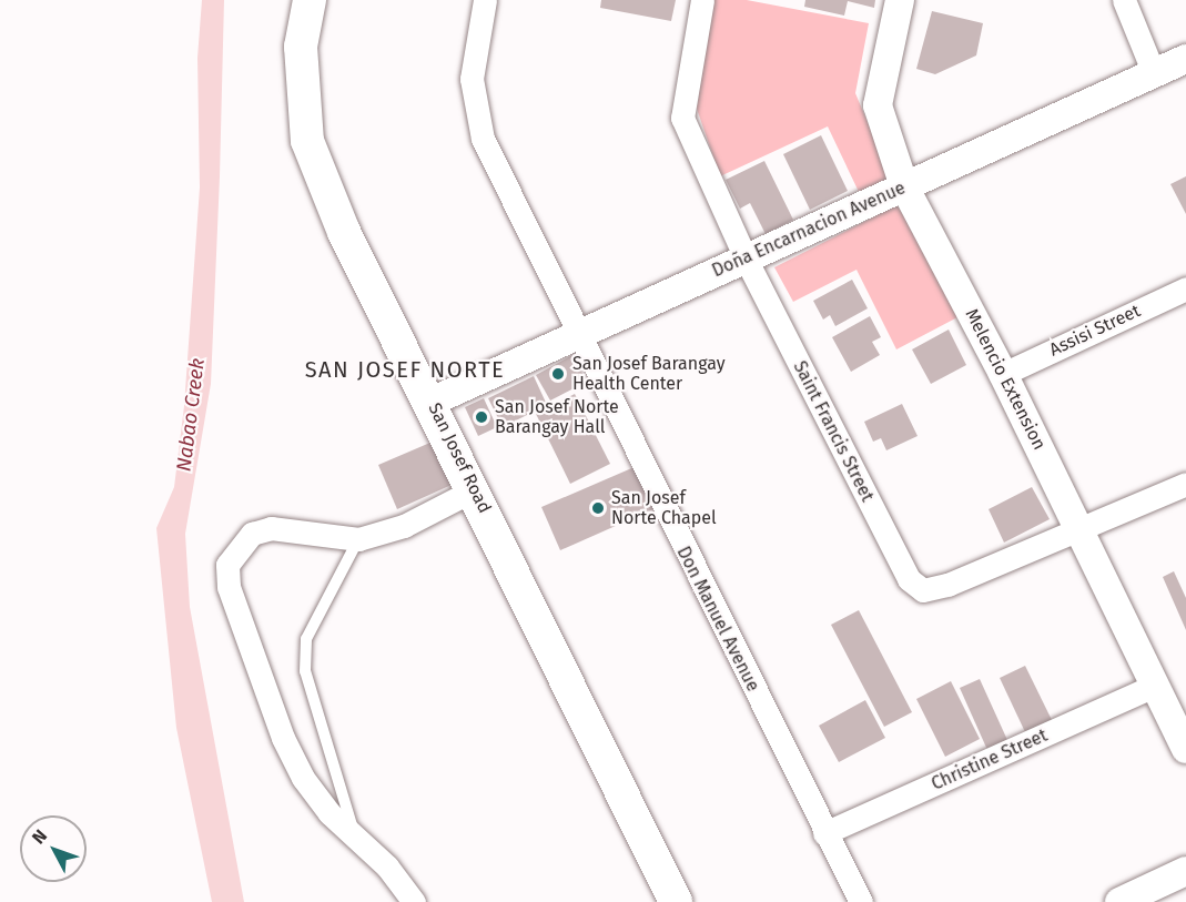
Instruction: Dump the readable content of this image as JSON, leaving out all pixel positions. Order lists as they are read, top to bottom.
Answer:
{
  "streets": {
    "main road": ["San Josef Road"],
    "street": [
      "Doña Encarnacion Avenue",
      "Assisi Street",
      "Melencio Extension",
      "Saint Francis Street",
      "Don Manuel Avenue",
      "Christine Street"
    ]
  },
  "crossings": [
    ["Doña Encarnacion Avenue", "Melencio Extension"],
    ["Doña Encarnacion Avenue", "Saint Francis Street"],
    ["Doña Encarnacion Avenue", "San Josef Road"],
    ["Doña Encarnacion Avenue", "Don Manuel Avenue"],
    ["Assisi Street", "Melencio Extension"],
    ["Melencio Extension", "Saint Francis Street"],
    ["Melencio Extension", "Christine Street"],
    ["Don Manuel Avenue", "Christine Street"]
  ],
  "districts": ["SAN JOSEF NORTE"],
  "water": ["Nabao Creek"],
  "places": ["San Josef Barangay Health Center", "San Josef Norte Barangay Hall", "San Josef Norte Chapel"],
  "north": "top left"
}
